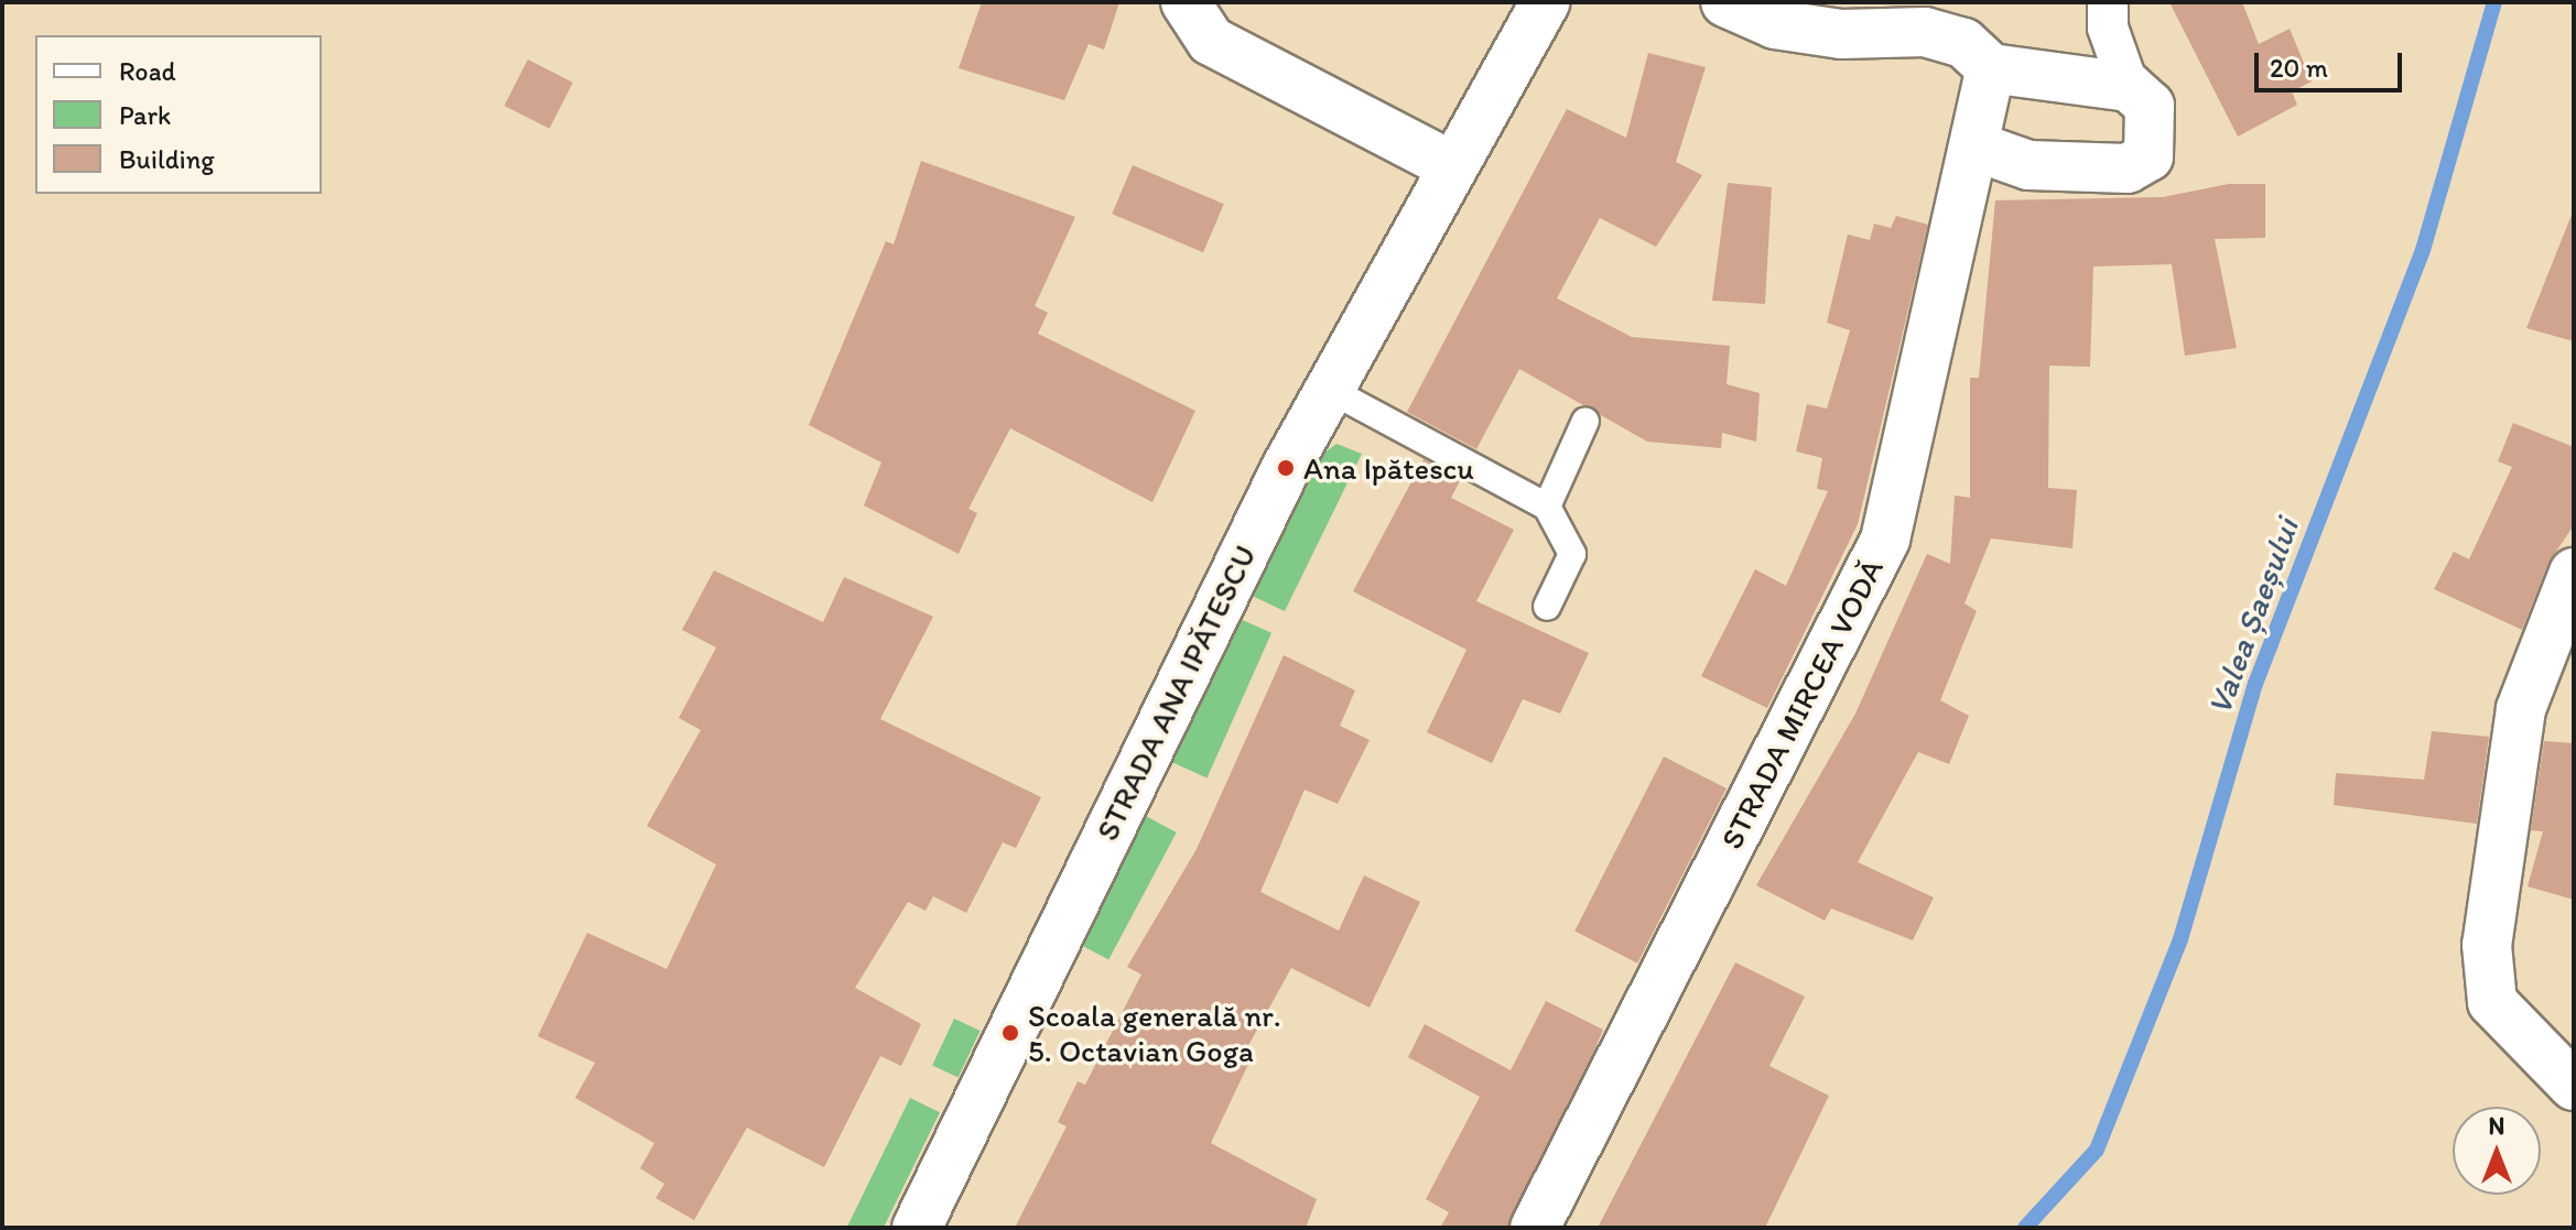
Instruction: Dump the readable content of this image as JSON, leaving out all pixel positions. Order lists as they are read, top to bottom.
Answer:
{
  "streets": {
    "street": ["STRADA ANA IPĂTESCU", "STRADA MIRCEA VODĂ"]
  },
  "water": ["Valea Șaeșului"],
  "places": ["Ana Ipătescu", "Scoala generală nr. 5. Octavian Goga"],
  "legend": ["Road", "Park", "Building"],
  "scale_bar": "20 m",
  "north": "top"
}
